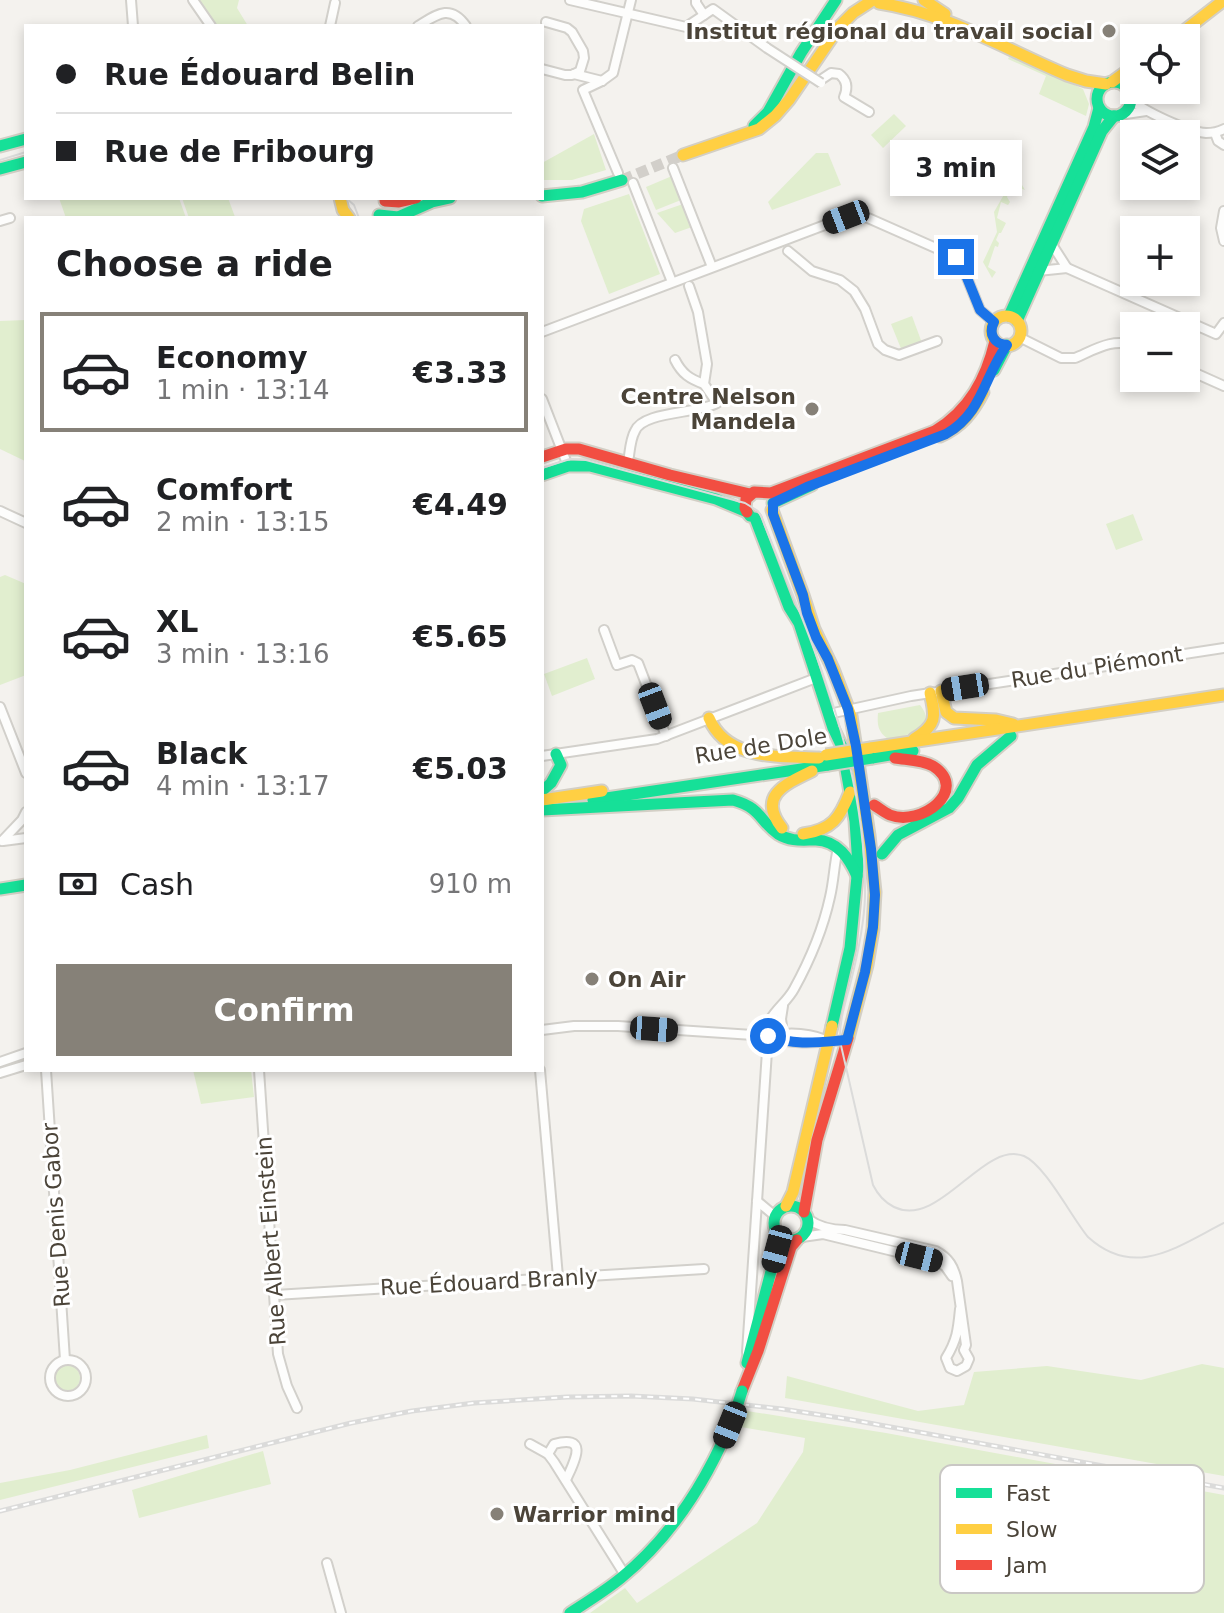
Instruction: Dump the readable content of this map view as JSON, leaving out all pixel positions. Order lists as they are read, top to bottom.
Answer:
{
  "streets": {
    "street": [
      "Rue du Piémont",
      "Rue de Dole",
      "Rue Denis Gabor",
      "Rue Albert Einstein",
      "Rue Édouard Branly"
    ]
  },
  "crossings": [
    ["Rue Albert Einstein", "Rue Édouard Branly"]
  ],
  "places": [
    "Institut régional du travail social",
    "Centre Nelson Mandela",
    "On Air",
    "Warrior mind"
  ],
  "legend": ["Fast", "Slow", "Jam"],
  "page": {
    "map_buttons": ["+", "−"],
    "banner": ["Rue Édouard Belin", "Rue de Fribourg"],
    "bubble": "3 min",
    "heading": "Choose a ride",
    "list": [
      {
        "name": "Economy",
        "note": "1 min · 13:14",
        "value": "€3.33"
      },
      {
        "name": "Comfort",
        "note": "2 min · 13:15",
        "value": "€4.49"
      },
      {
        "name": "XL",
        "note": "3 min · 13:16",
        "value": "€5.65"
      },
      {
        "name": "Black",
        "note": "4 min · 13:17",
        "value": "€5.03"
      }
    ],
    "pay": ["Cash", "910 m"],
    "buttons": "Confirm"
  }
}
